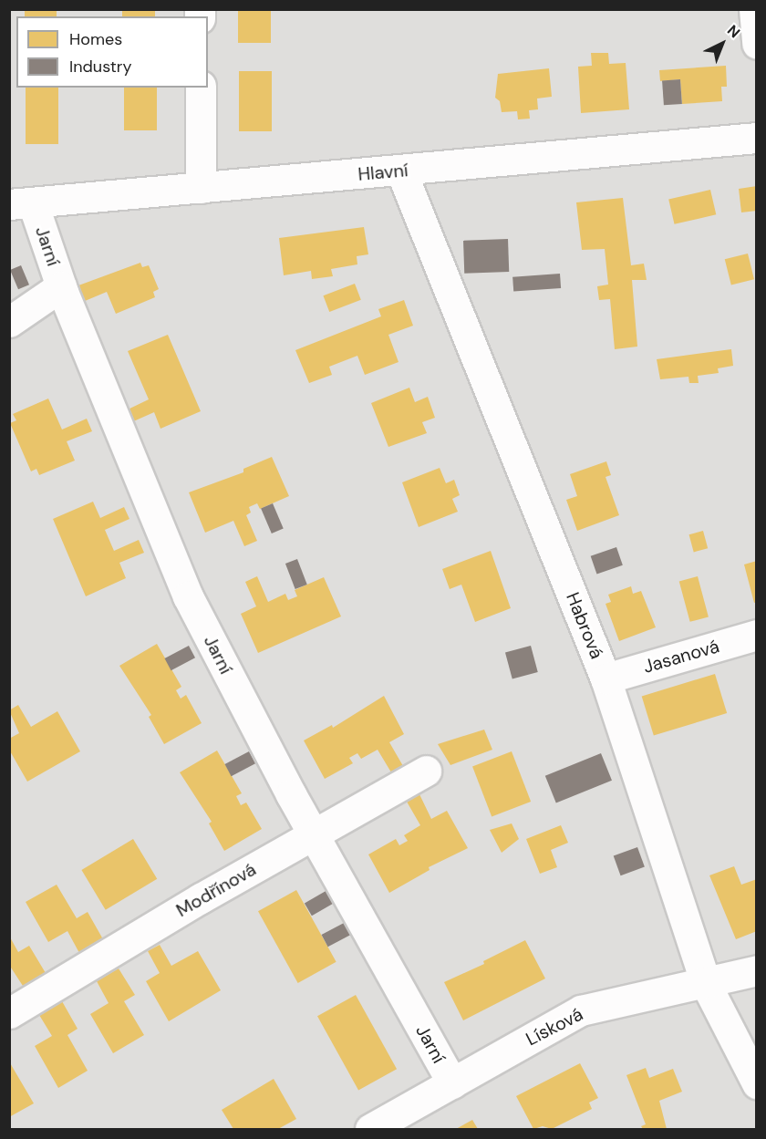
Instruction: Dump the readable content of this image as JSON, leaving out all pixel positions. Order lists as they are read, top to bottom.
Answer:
{
  "streets": {
    "street": [
      "Hlavní",
      "Jarní",
      "Habrová",
      "Jasanová",
      "Modřínová",
      "Lísková"
    ]
  },
  "crossings": [
    ["Hlavní", "Jarní"],
    ["Hlavní", "Habrová"],
    ["Jarní", "Modřínová"],
    ["Jarní", "Lísková"],
    ["Habrová", "Jasanová"],
    ["Habrová", "Lísková"]
  ],
  "legend": ["Homes", "Industry"],
  "north": "top right"
}
